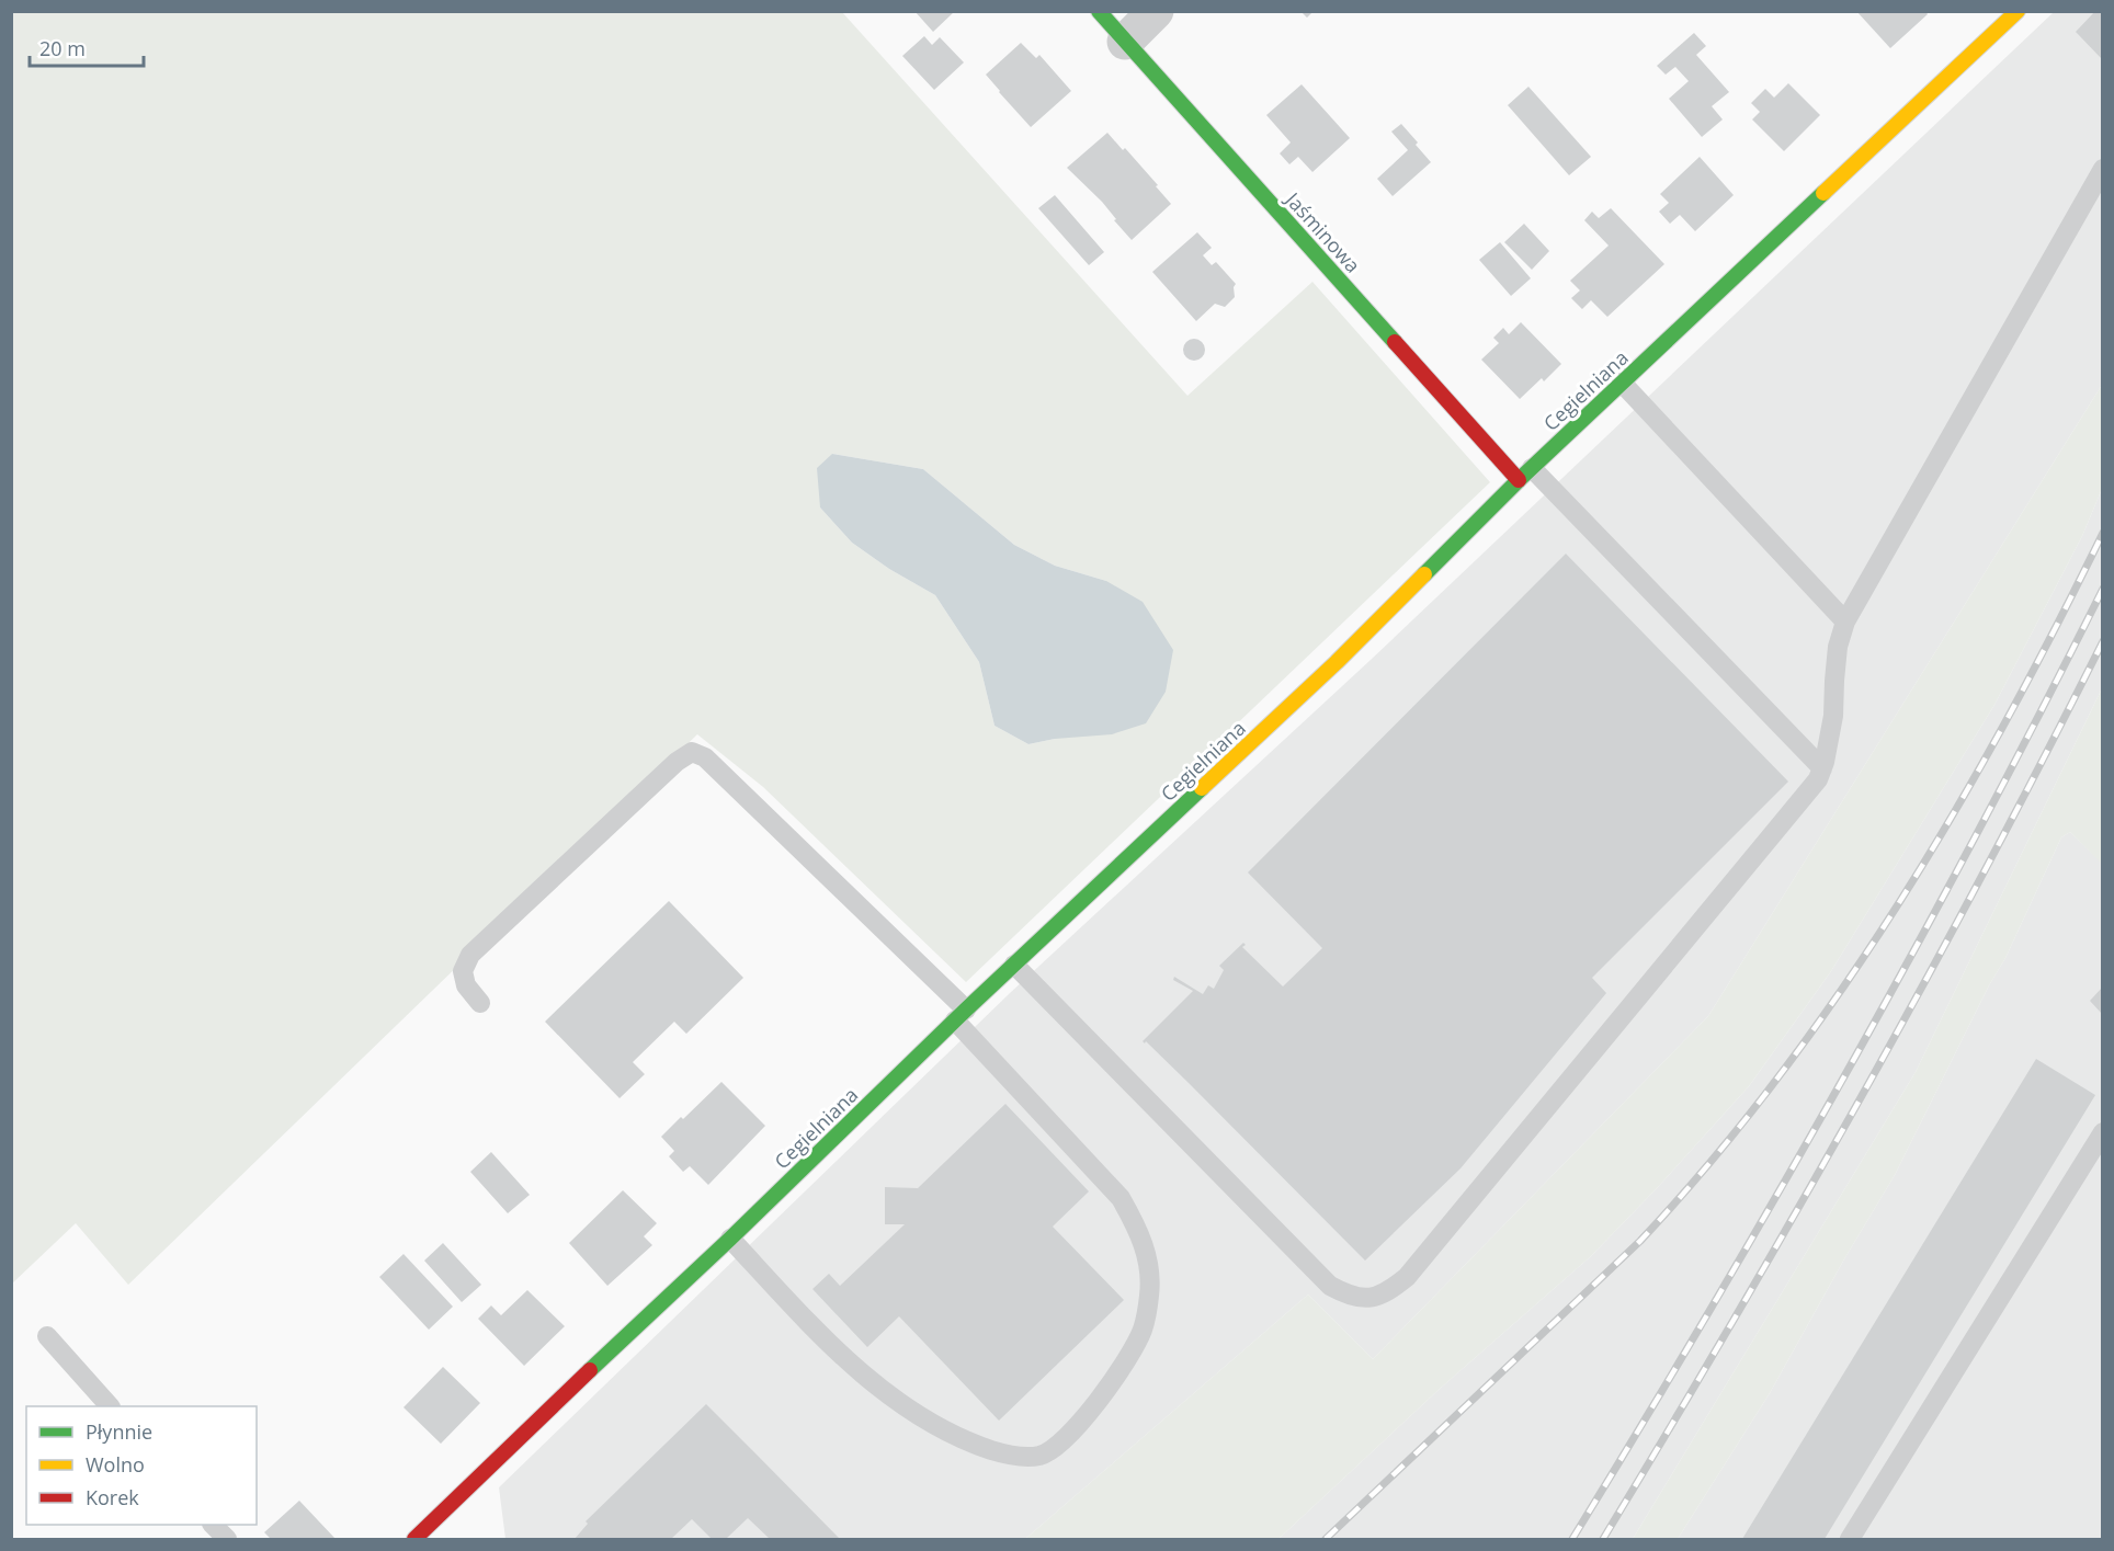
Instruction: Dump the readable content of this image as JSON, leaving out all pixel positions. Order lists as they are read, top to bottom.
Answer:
{
  "streets": {
    "street": ["Jaśminowa", "Cegielniana"]
  },
  "crossings": [
    ["Jaśminowa", "Cegielniana"]
  ],
  "legend": ["Płynnie", "Wolno", "Korek"],
  "scale_bar": "20 m"
}
